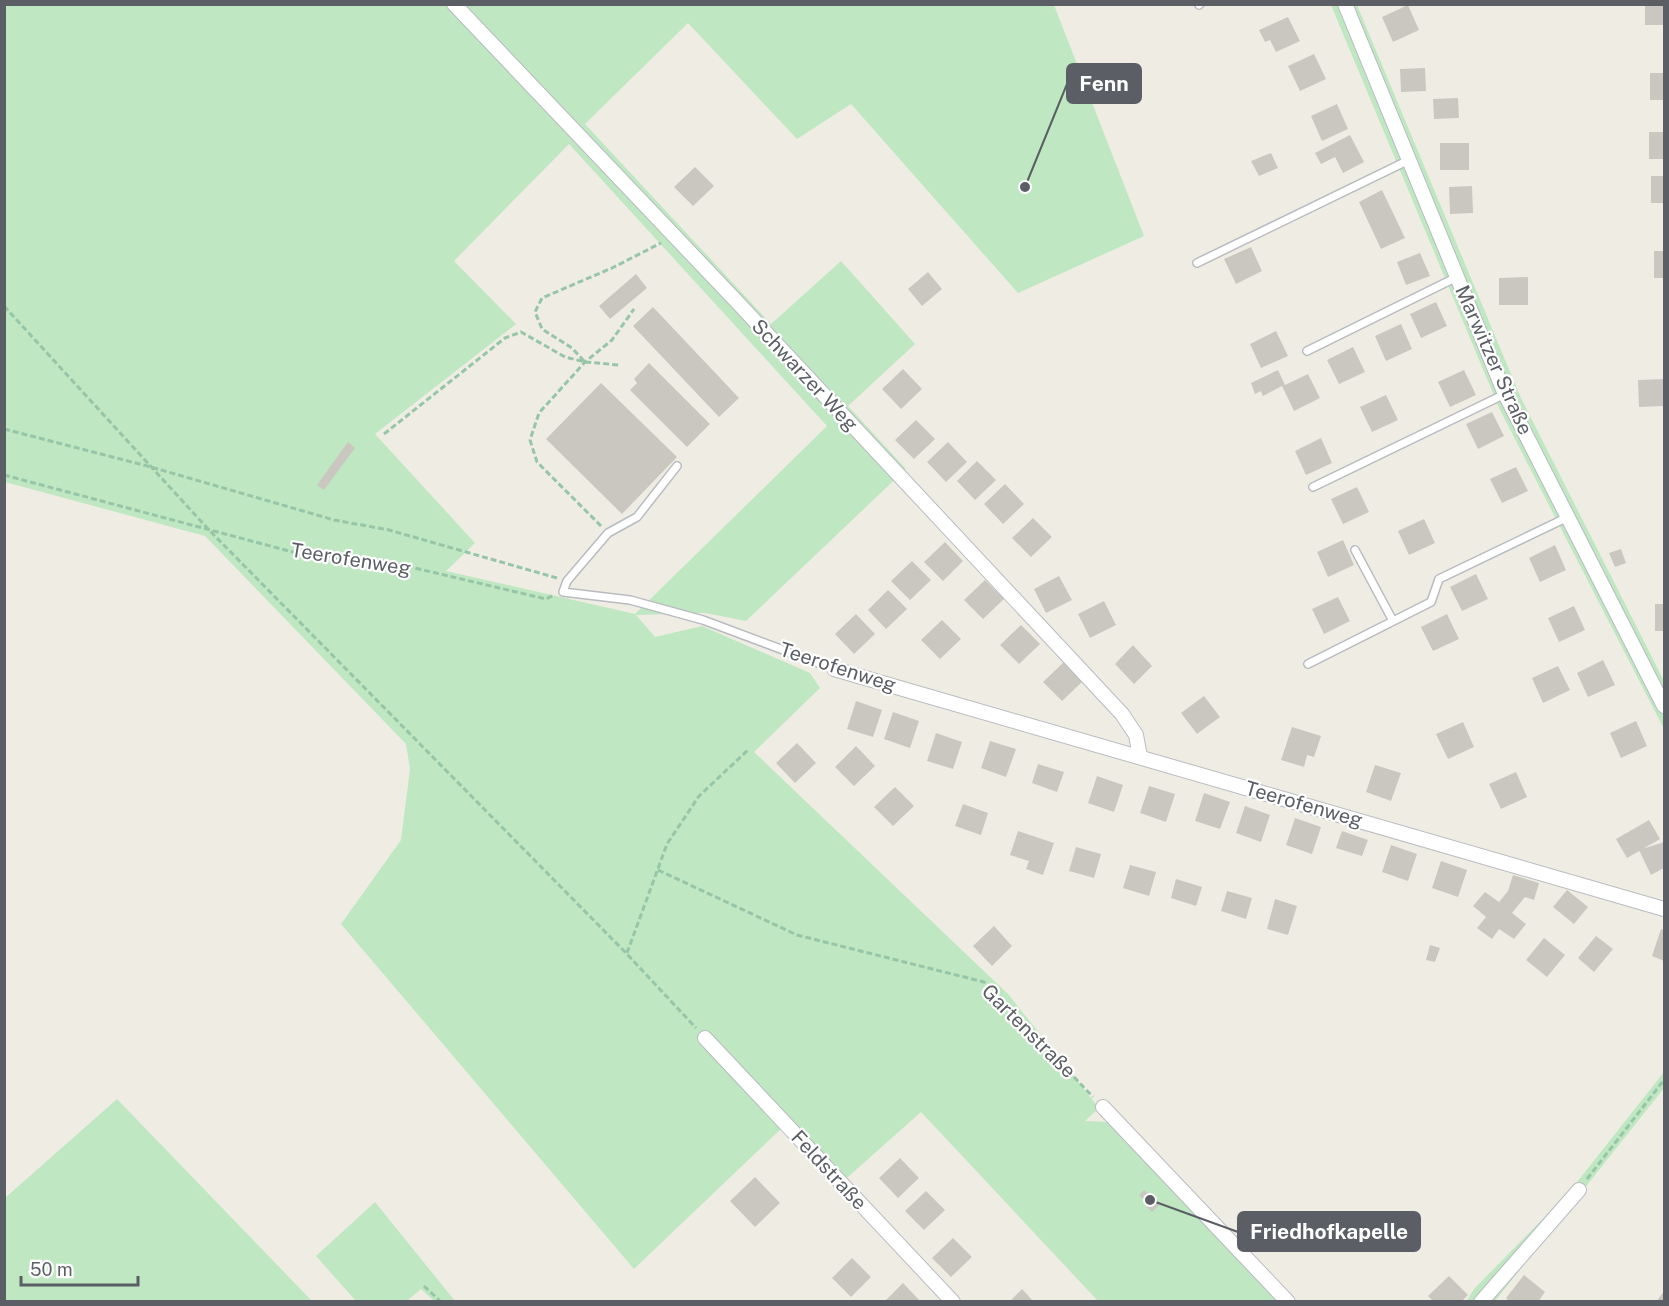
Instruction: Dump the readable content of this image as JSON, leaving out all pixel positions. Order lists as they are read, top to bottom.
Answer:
{
  "streets": {
    "street": [
      "Marwitzer Straße",
      "Schwarzer Weg",
      "Teerofenweg",
      "Feldstraße"
    ],
    "path": ["Gartenstraße"]
  },
  "crossings": [
    ["Schwarzer Weg", "Teerofenweg"]
  ],
  "places": ["Fenn", "Friedhofkapelle"],
  "scale_bar": "50 m"
}
